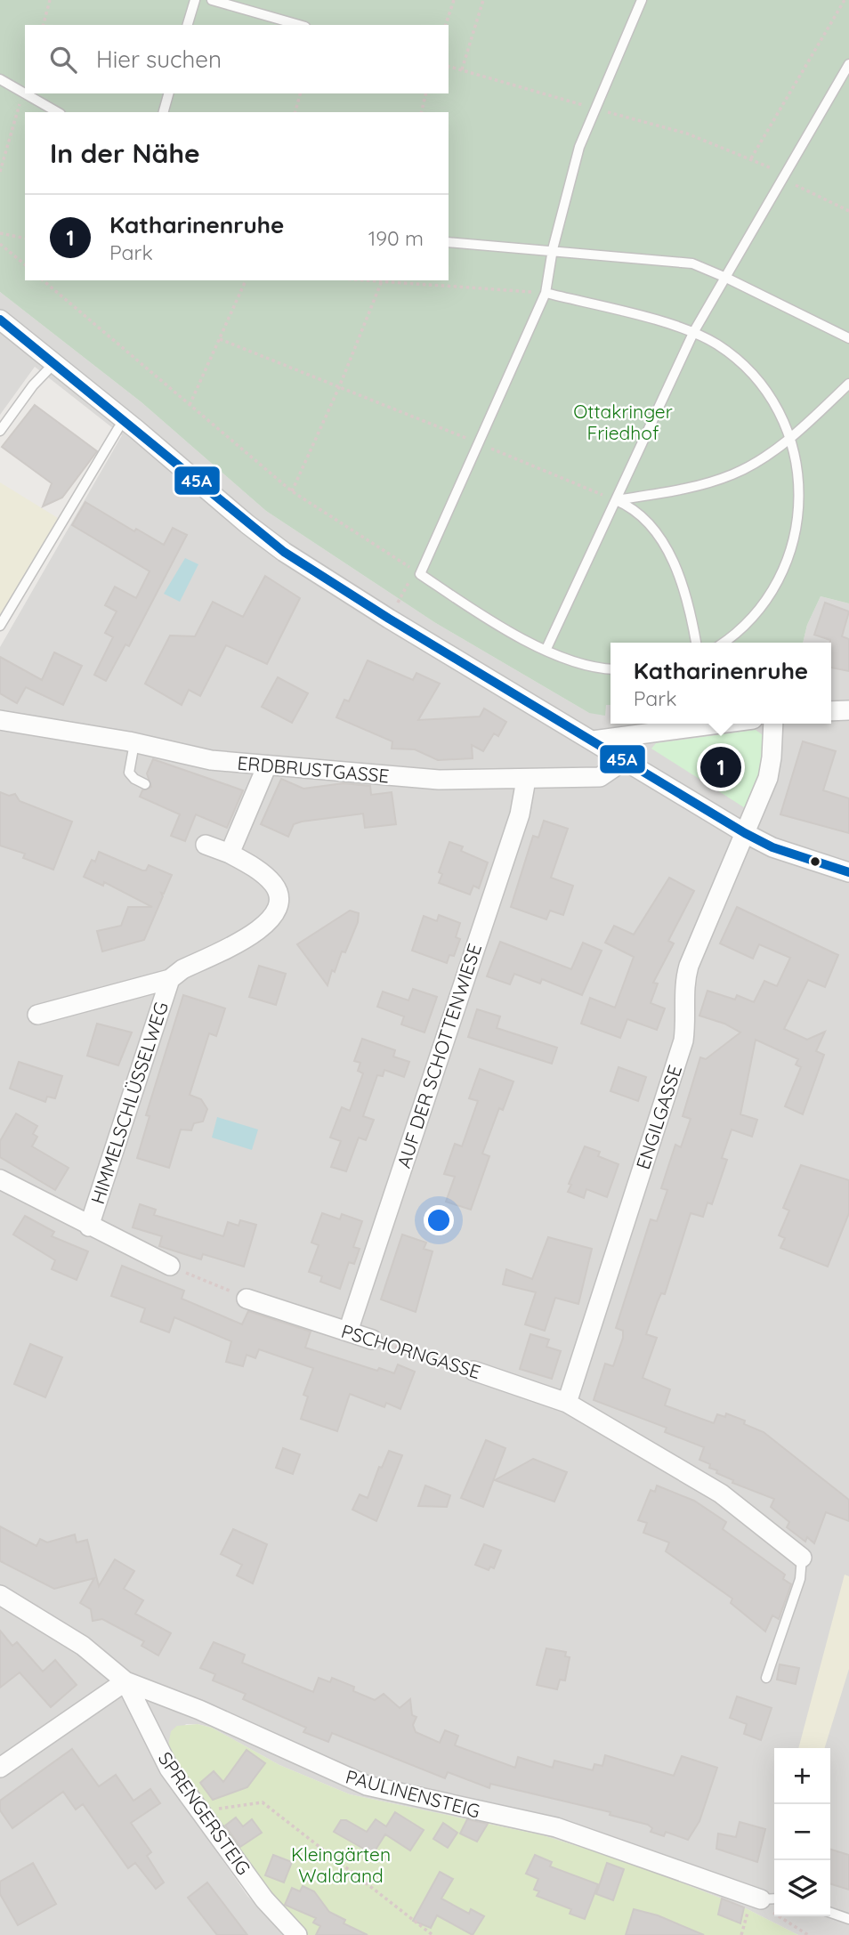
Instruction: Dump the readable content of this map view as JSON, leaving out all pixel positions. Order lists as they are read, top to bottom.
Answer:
{
  "streets": {
    "street": [
      "ERDBRUSTGASSE",
      "AUF DER SCHOTTENWIESE",
      "HIMMELSCHLÜSSELWEG",
      "ENGILGASSE",
      "PSCHORNGASSE",
      "PAULINENSTEIG",
      "SPRENGERSTEIG"
    ]
  },
  "crossings": [
    ["ERDBRUSTGASSE", "AUF DER SCHOTTENWIESE"],
    ["AUF DER SCHOTTENWIESE", "PSCHORNGASSE"],
    ["ENGILGASSE", "PSCHORNGASSE"],
    ["PAULINENSTEIG", "SPRENGERSTEIG"]
  ],
  "parks": ["Ottakringer Friedhof", "Kleingärten Waldrand"],
  "lines": ["transit line 45A"],
  "page": {
    "search": "Hier suchen",
    "heading": "In der Nähe",
    "list": [
      {
        "mark": "1",
        "name": "Katharinenruhe",
        "note": "Park",
        "value": "190 m"
      }
    ],
    "popup": ["Katharinenruhe", "Park"],
    "pins": "1",
    "map_buttons": ["+", "−"]
  }
}
